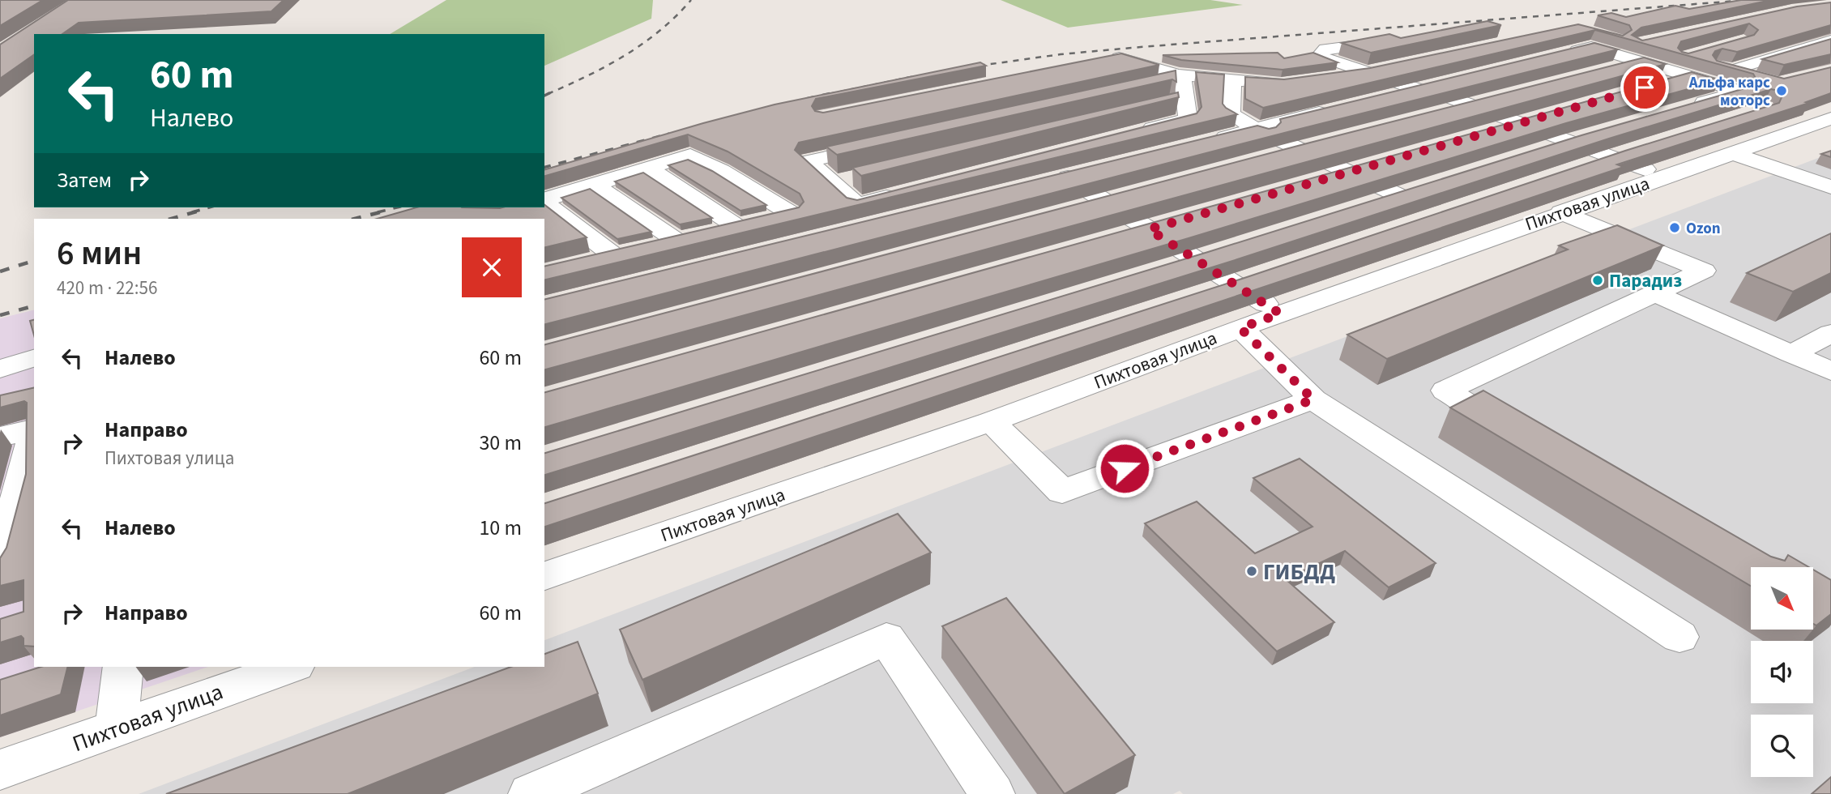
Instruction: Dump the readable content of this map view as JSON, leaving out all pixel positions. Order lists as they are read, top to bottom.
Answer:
{
  "streets": {
    "street": ["Пихтовая улица"]
  },
  "places": [
    "Альфа карс моторс",
    "Ozon",
    "Парадиз",
    "ГИБДД"
  ],
  "north": "bottom right",
  "page": {
    "turn": ["60 m", "Налево"],
    "then": "Затем",
    "heading": ["6 мин", "420 m · 22:56"],
    "list": [
      {
        "name": "Налево",
        "value": "60 m"
      },
      {
        "name": "Направо",
        "note": "Пихтовая улица",
        "value": "30 m"
      },
      {
        "name": "Налево",
        "value": "10 m"
      },
      {
        "name": "Направо",
        "value": "60 m"
      }
    ]
  }
}
